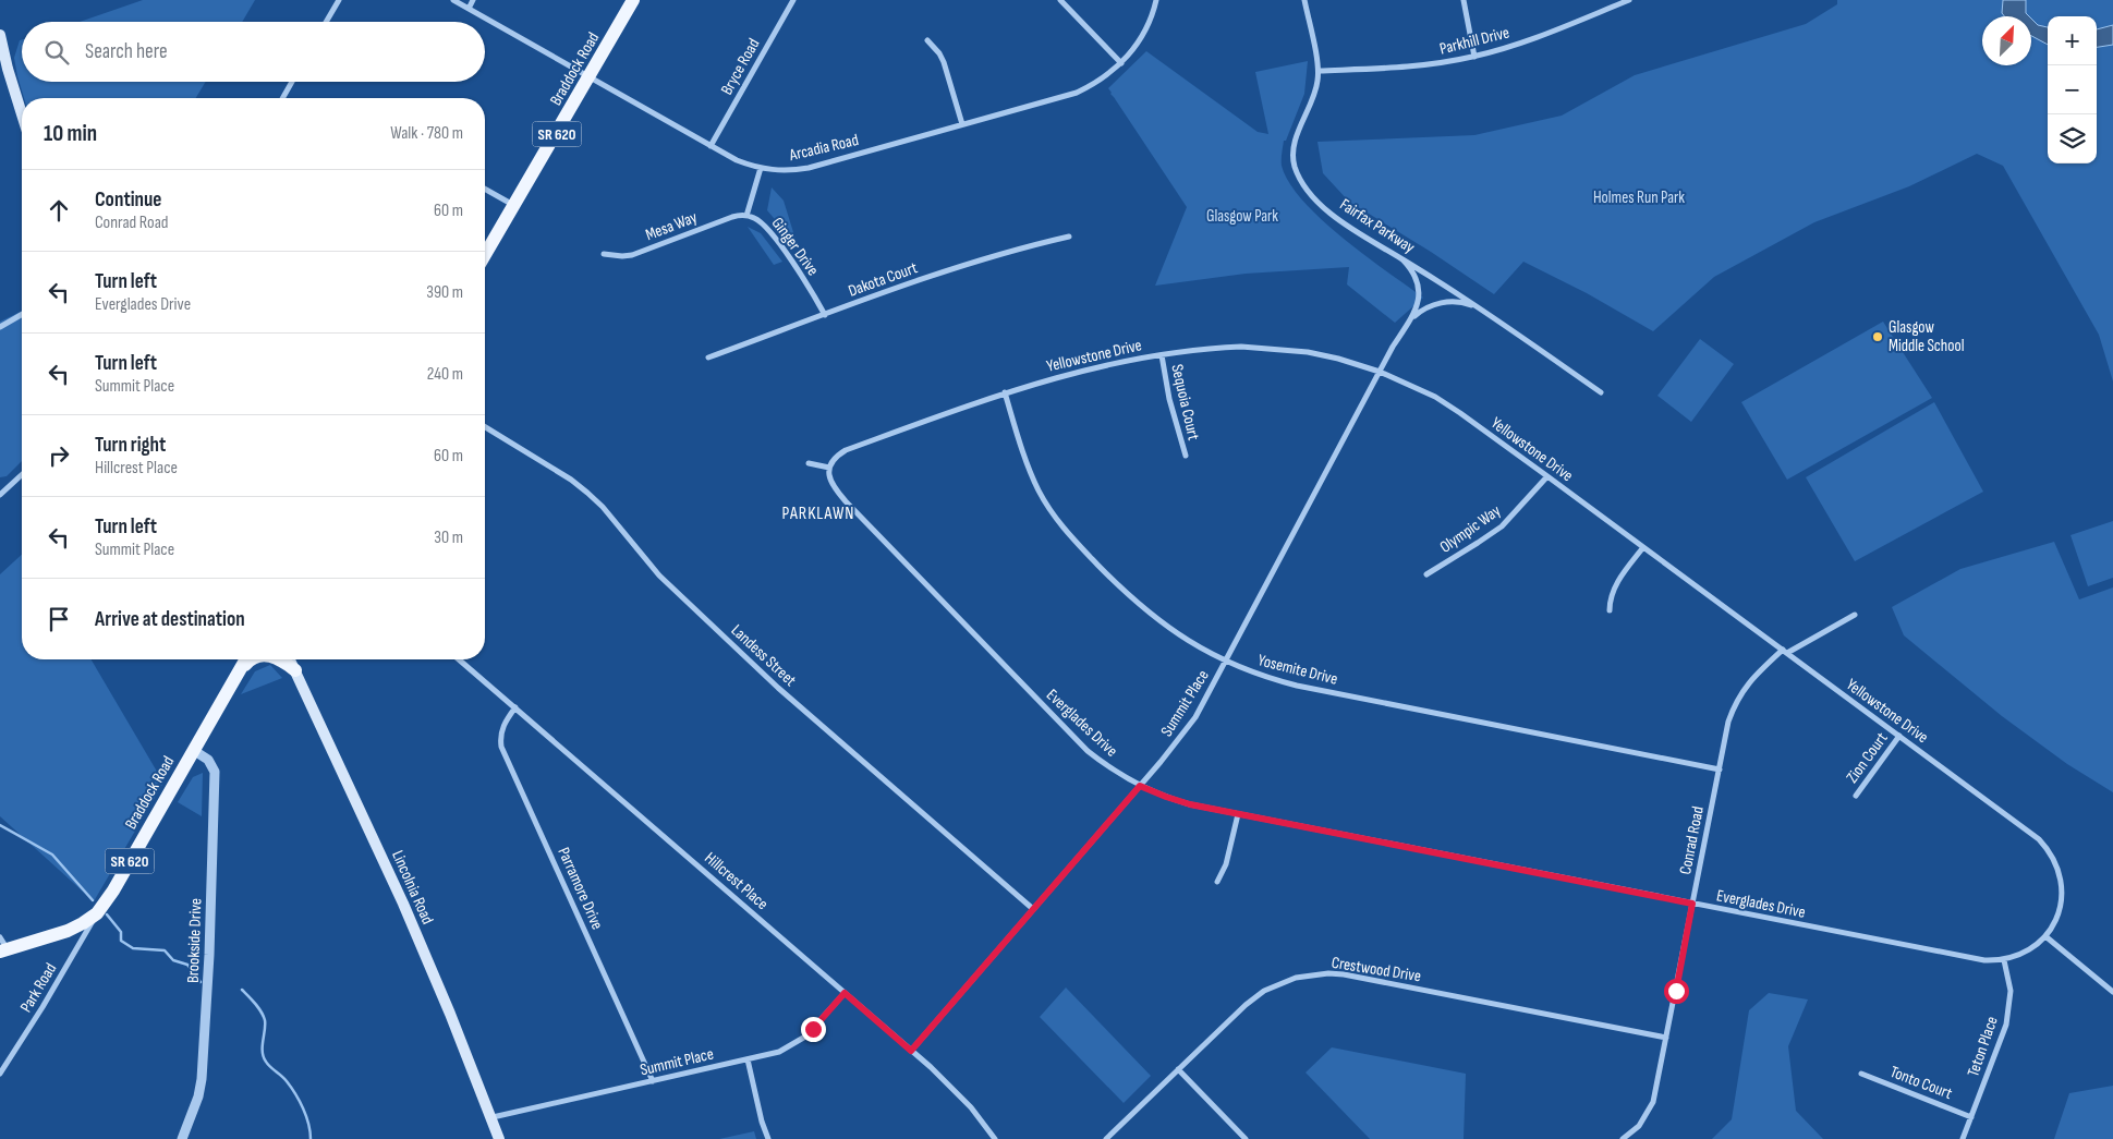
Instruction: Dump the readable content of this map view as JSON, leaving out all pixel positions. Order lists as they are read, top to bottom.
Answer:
{
  "streets": {
    "main road": ["Braddock Road", "SR 620", "Lincolnia Road"],
    "street": [
      "Parkhill Drive",
      "Bryce Road",
      "Arcadia Road",
      "Mesa Way",
      "Fairfax Parkway",
      "Ginger Drive",
      "Dakota Court",
      "Yellowstone Drive",
      "Sequoia Court",
      "Olympic Way",
      "Landess Street",
      "Yosemite Drive",
      "Summit Place",
      "Everglades Drive",
      "Zion Court",
      "Conrad Road",
      "Hillcrest Place",
      "Parramore Drive",
      "Brookside Drive",
      "Crestwood Drive",
      "Park Road",
      "Teton Place",
      "Tonto Court"
    ]
  },
  "crossings": [
    ["Parkhill Drive", "Fairfax Parkway"],
    ["Bryce Road", "Arcadia Road"],
    ["Braddock Road", "Arcadia Road"],
    ["Braddock Road", "Brookside Drive"],
    ["Braddock Road", "Park Road"],
    ["Arcadia Road", "Ginger Drive"],
    ["Mesa Way", "Ginger Drive"],
    ["Fairfax Parkway", "Summit Place"],
    ["Ginger Drive", "Dakota Court"],
    ["Yellowstone Drive", "Sequoia Court"],
    ["Yellowstone Drive", "Olympic Way"],
    ["Yellowstone Drive", "Yosemite Drive"],
    ["Yellowstone Drive", "Summit Place"],
    ["Yellowstone Drive", "Everglades Drive"],
    ["Yellowstone Drive", "Zion Court"],
    ["Yellowstone Drive", "Conrad Road"],
    ["Landess Street", "Summit Place"],
    ["Yosemite Drive", "Summit Place"],
    ["Yosemite Drive", "Conrad Road"],
    ["Summit Place", "Everglades Drive"],
    ["Summit Place", "Hillcrest Place"],
    ["Summit Place", "Lincolnia Road"],
    ["Summit Place", "Parramore Drive"],
    ["Everglades Drive", "Conrad Road"],
    ["Everglades Drive", "Teton Place"],
    ["Conrad Road", "Crestwood Drive"],
    ["Hillcrest Place", "Parramore Drive"],
    ["Teton Place", "Tonto Court"]
  ],
  "districts": ["PARKLAWN"],
  "parks": ["Holmes Run Park", "Glasgow Park"],
  "places": ["Glasgow Middle School"],
  "north": "top right",
  "page": {
    "map_buttons": ["+", "−"],
    "search": "Search here",
    "heading": ["10 min", "Walk · 780 m"],
    "list": [
      ["Continue", "Conrad Road", "60 m"],
      ["Turn left", "Everglades Drive", "390 m"],
      ["Turn left", "Summit Place", "240 m"],
      ["Turn right", "Hillcrest Place", "60 m"],
      ["Turn left", "Summit Place", "30 m"],
      "Arrive at destination"
    ]
  }
}
